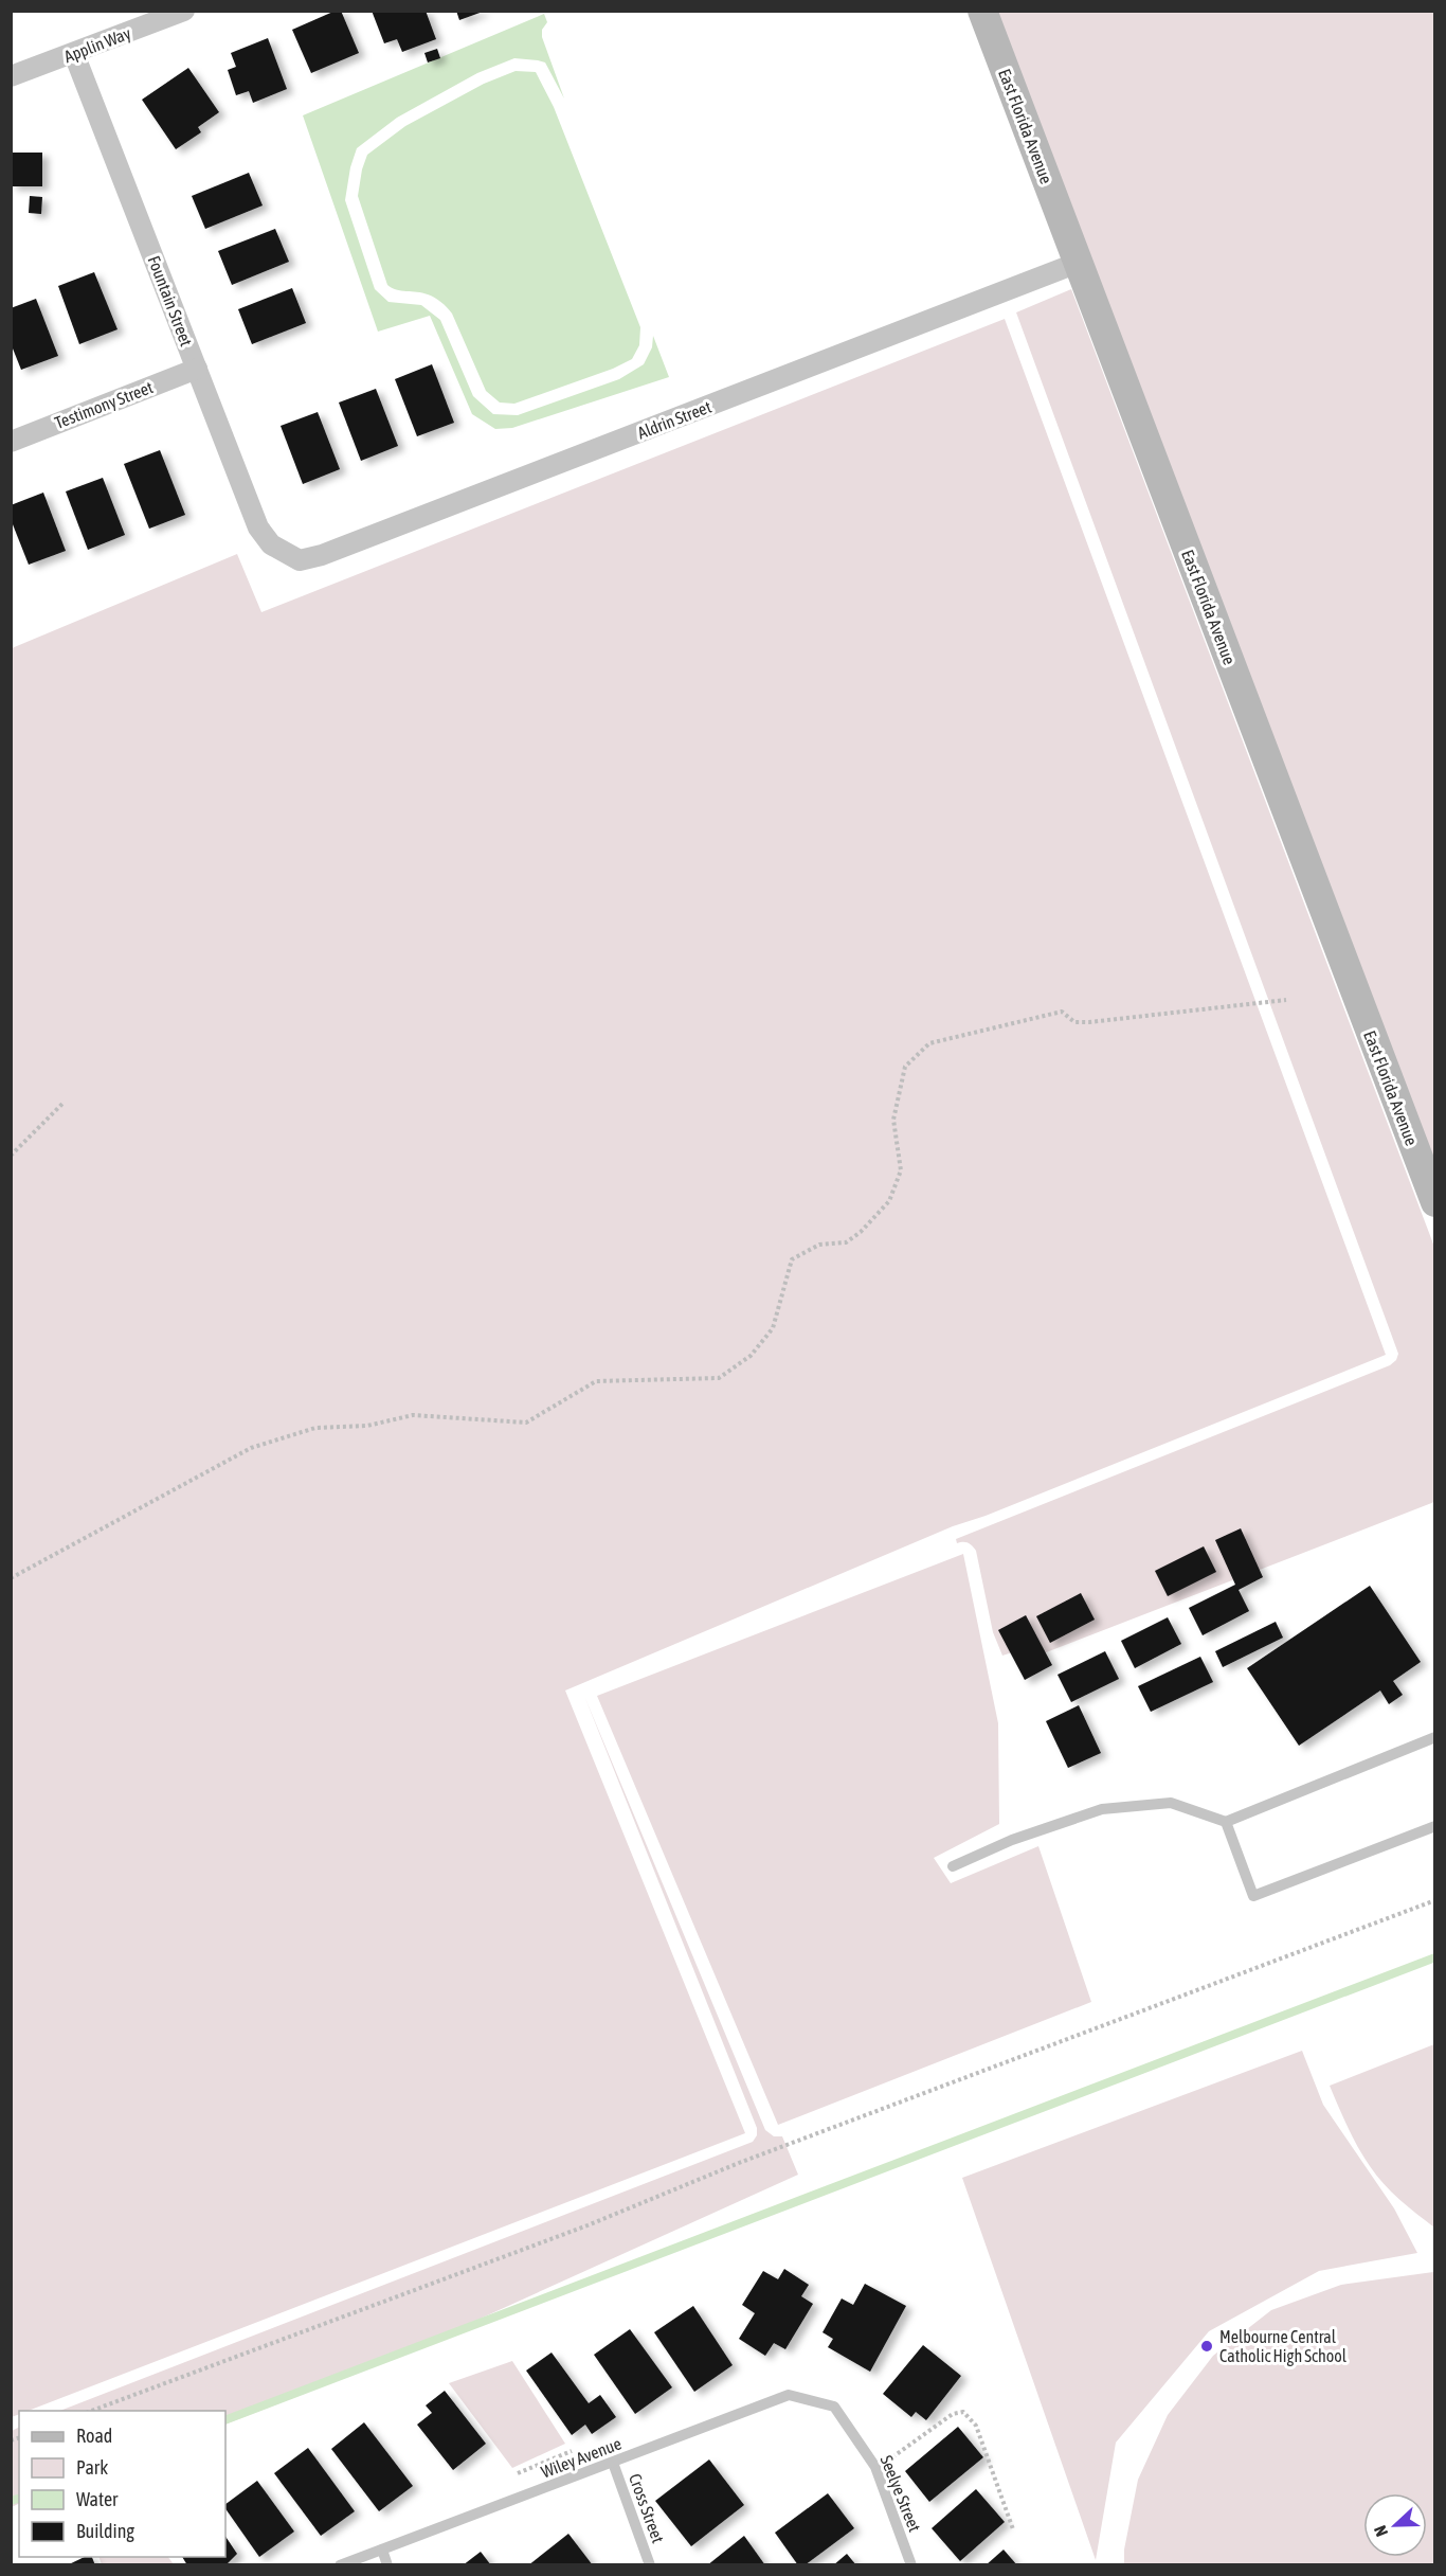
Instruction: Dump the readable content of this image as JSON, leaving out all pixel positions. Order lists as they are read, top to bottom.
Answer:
{
  "streets": {
    "street": [
      "Applin Way",
      "East Florida Avenue",
      "Fountain Street",
      "Testimony Street",
      "Aldrin Street"
    ],
    "lane": ["Wiley Avenue", "Seelye Street", "Cross Street"]
  },
  "crossings": [
    ["Applin Way", "Fountain Street"],
    ["East Florida Avenue", "Aldrin Street"],
    ["Fountain Street", "Testimony Street"],
    ["Fountain Street", "Aldrin Street"],
    ["Wiley Avenue", "Seelye Street"],
    ["Wiley Avenue", "Cross Street"]
  ],
  "places": ["Melbourne Central Catholic High School"],
  "legend": [
    "Road",
    "Park",
    "Water",
    "Building"
  ],
  "north": "left"
}
